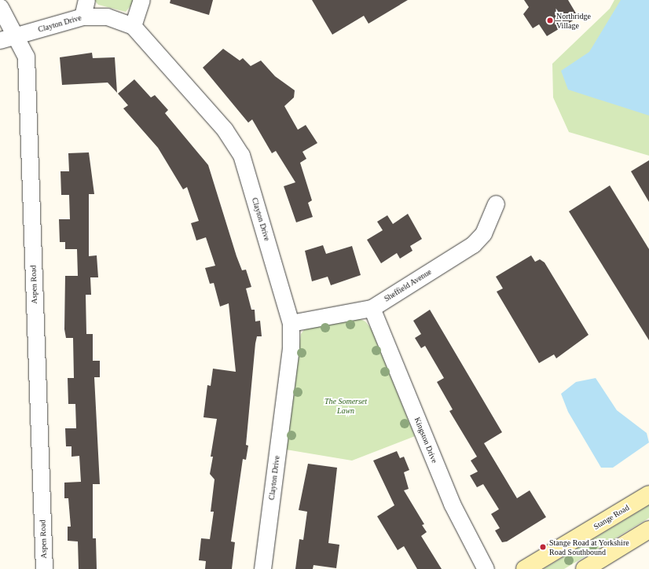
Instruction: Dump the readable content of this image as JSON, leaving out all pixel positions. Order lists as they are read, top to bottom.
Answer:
{
  "streets": {
    "main road": ["Stange Road"],
    "street": [
      "Clayton Drive",
      "Aspen Road",
      "Sheffield Avenue",
      "Kingston Drive"
    ]
  },
  "crossings": [
    ["Clayton Drive", "Aspen Road"],
    ["Clayton Drive", "Sheffield Avenue"],
    ["Sheffield Avenue", "Kingston Drive"]
  ],
  "parks": ["The Somerset Lawn"],
  "places": ["Northridge Village", "Stange Road at Yorkshire Road Southbound"]
}
